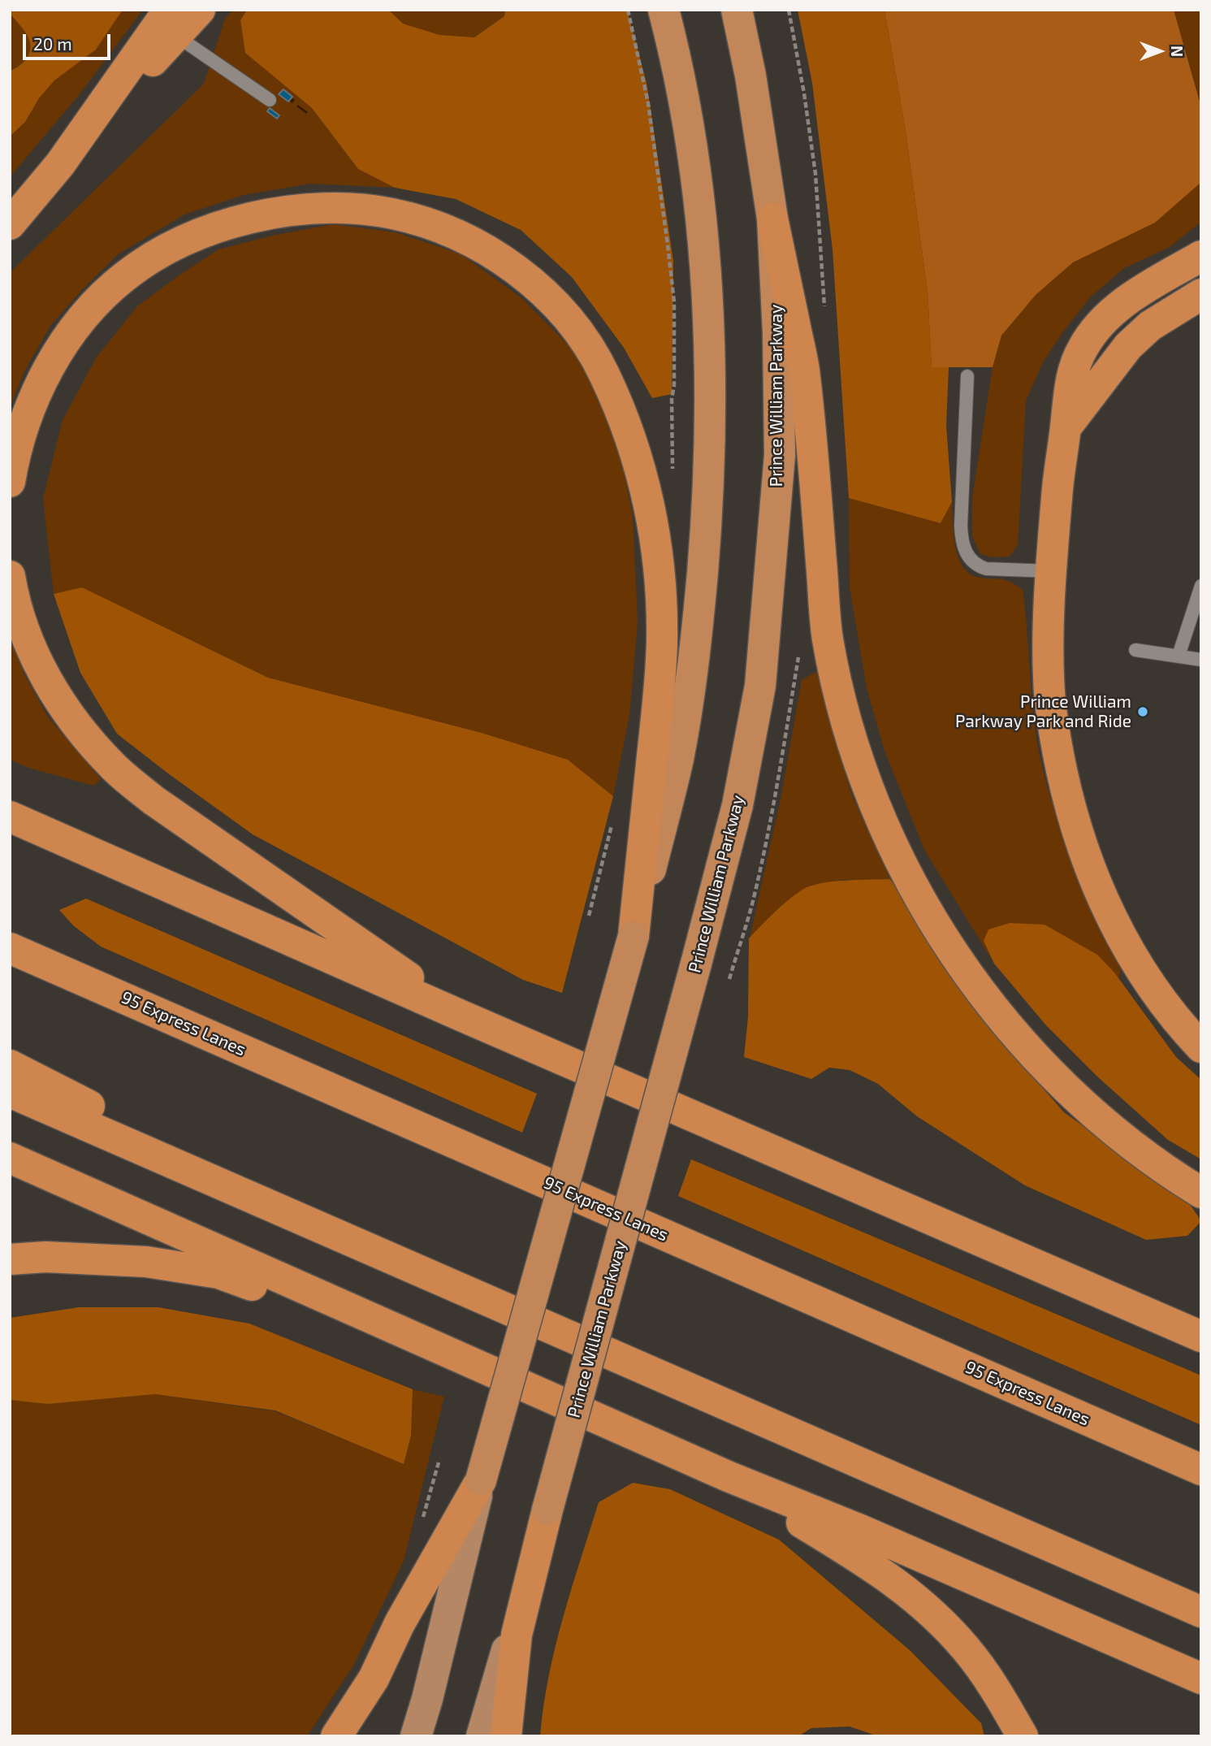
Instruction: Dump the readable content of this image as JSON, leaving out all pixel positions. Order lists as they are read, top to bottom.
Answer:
{
  "streets": {
    "highway": ["Prince William Parkway", "95 Express Lanes"]
  },
  "places": ["Prince William Parkway Park and Ride"],
  "scale_bar": "20 m",
  "north": "right"
}
